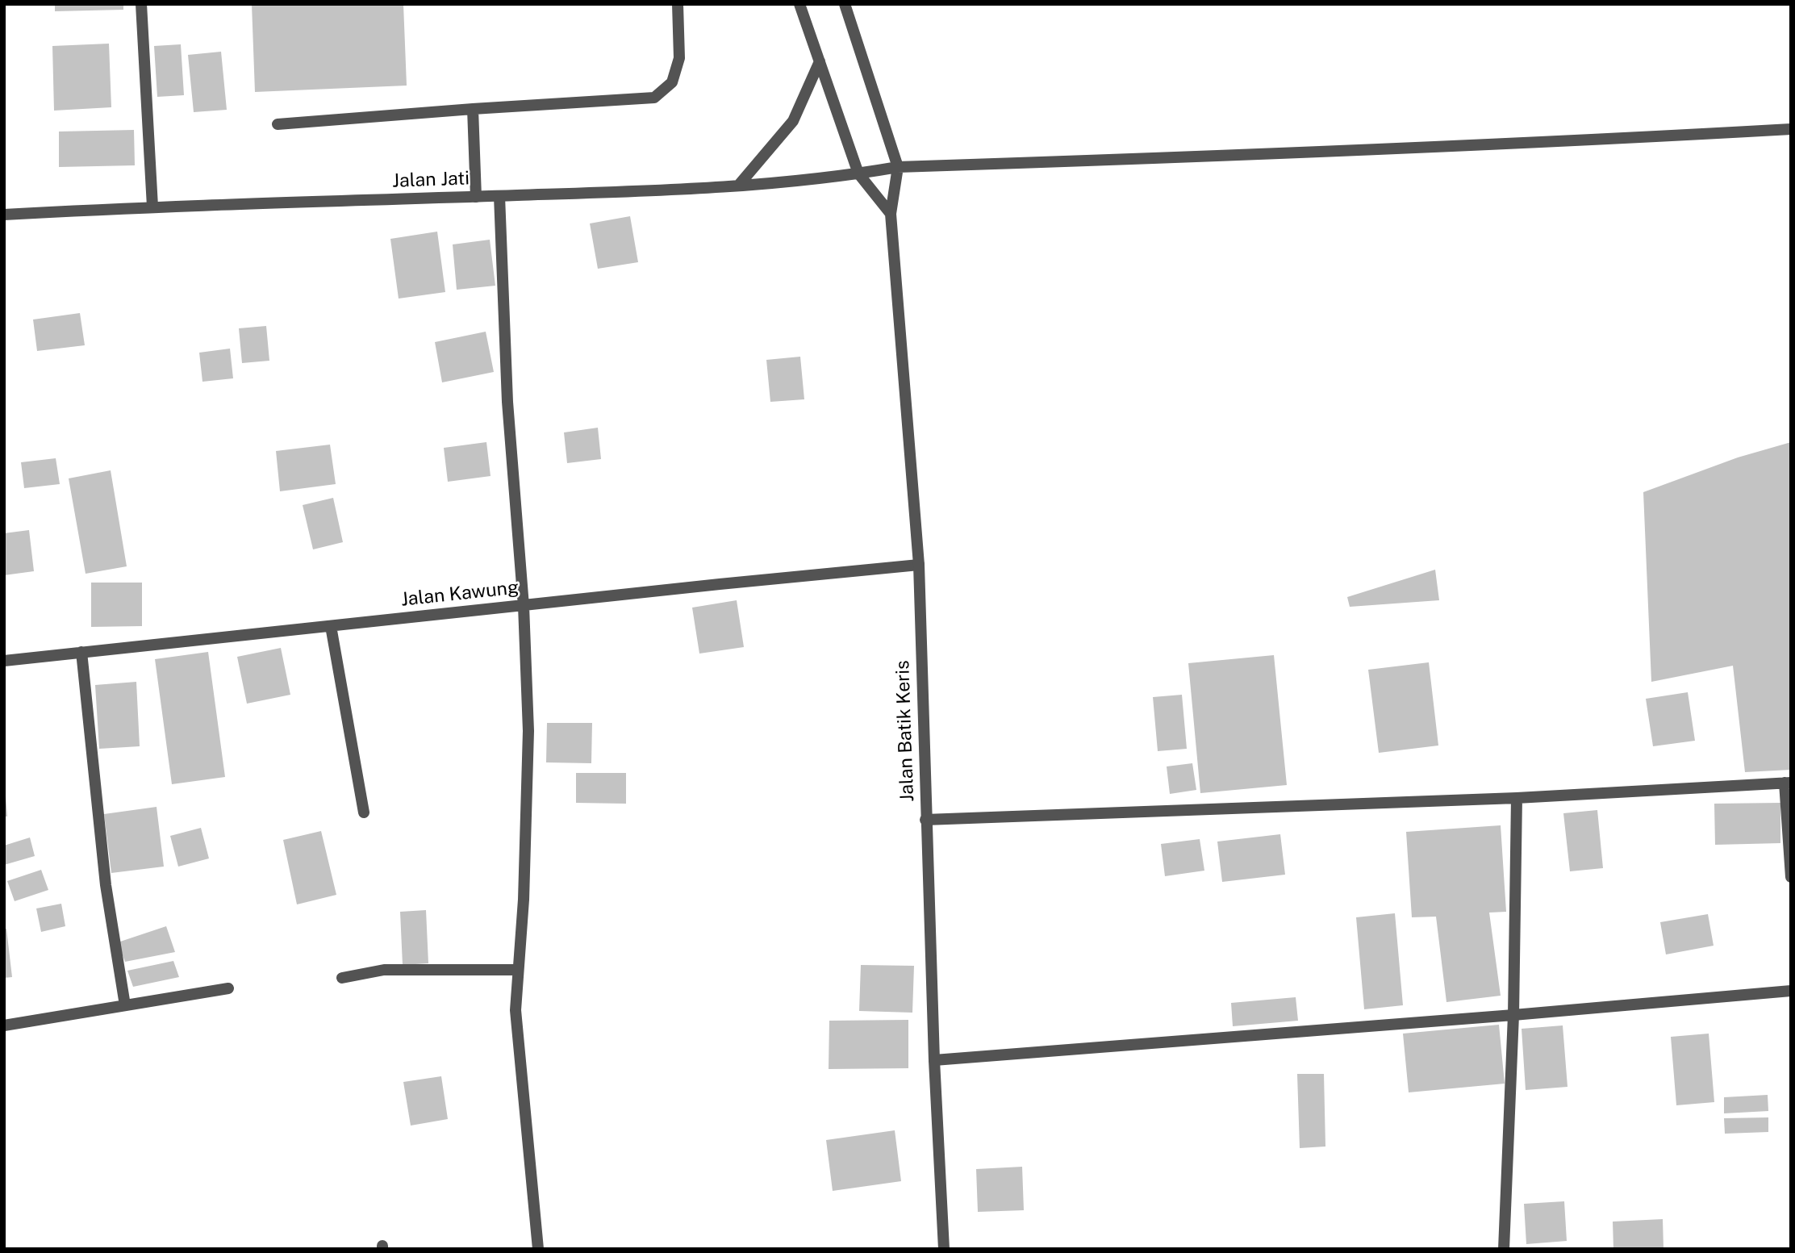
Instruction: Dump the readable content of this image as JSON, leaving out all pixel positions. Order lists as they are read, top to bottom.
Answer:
{
  "streets": {
    "street": ["Jalan Jati", "Jalan Kawung", "Jalan Batik Keris"]
  },
  "crossings": [
    ["Jalan Jati", "Jalan Batik Keris"],
    ["Jalan Kawung", "Jalan Batik Keris"]
  ]
}
